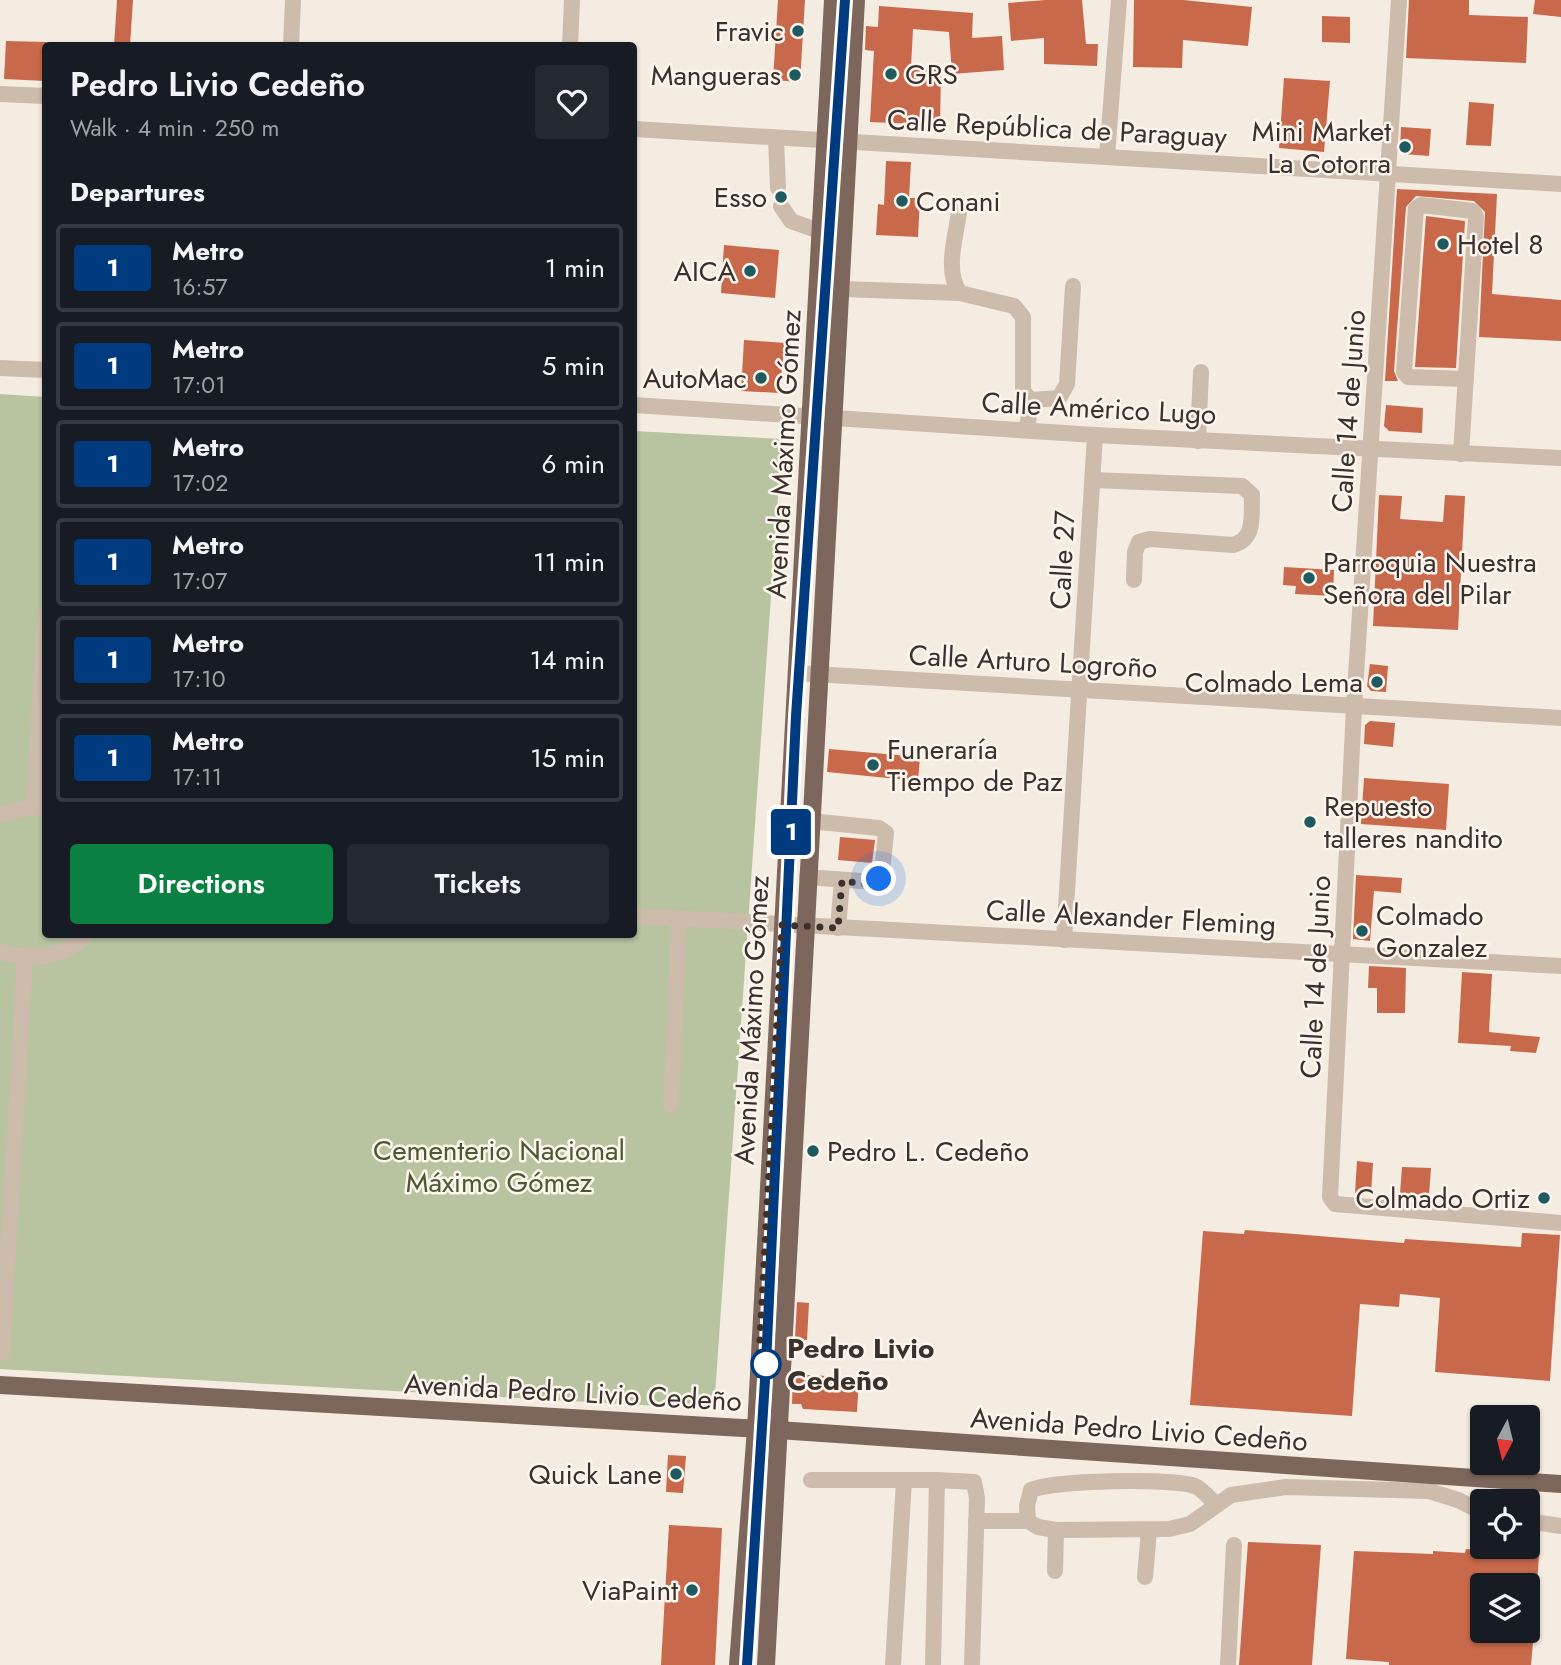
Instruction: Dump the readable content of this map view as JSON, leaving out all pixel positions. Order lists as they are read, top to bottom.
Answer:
{
  "streets": {
    "main road": ["Avenida Máximo Gómez", "Avenida Pedro Livio Cedeño"],
    "street": [
      "Calle República de Paraguay",
      "Calle Américo Lugo",
      "Calle 14 de Junio",
      "Calle 27",
      "Calle Arturo Logroño",
      "Calle Alexander Fleming"
    ]
  },
  "crossings": [
    ["Calle República de Paraguay", "Calle 14 de Junio"],
    ["Calle República de Paraguay", "Avenida Máximo Gómez"],
    ["Calle Américo Lugo", "Calle 14 de Junio"],
    ["Calle Américo Lugo", "Avenida Máximo Gómez"],
    ["Calle Américo Lugo", "Calle 27"],
    ["Calle 14 de Junio", "Calle Arturo Logroño"],
    ["Calle 14 de Junio", "Calle Alexander Fleming"],
    ["Avenida Máximo Gómez", "Calle Arturo Logroño"],
    ["Avenida Máximo Gómez", "Calle Alexander Fleming"],
    ["Avenida Máximo Gómez", "Avenida Pedro Livio Cedeño"],
    ["Calle 27", "Calle Arturo Logroño"],
    ["Calle 27", "Calle Alexander Fleming"]
  ],
  "parks": ["Cementerio Nacional Máximo Gómez"],
  "places": [
    "Fravic",
    "GRS",
    "Mangueras",
    "Mini Market La Cotorra",
    "Esso",
    "Conani",
    "Hotel 8",
    "AICA",
    "AutoMac",
    "Parroquia Nuestra Señora del Pilar",
    "Colmado Lema",
    "Funeraría Tiempo de Paz",
    "Repuesto talleres nandito",
    "Colmado Gonzalez",
    "Pedro L. Cedeño",
    "Colmado Ortiz",
    "Pedro Livio Cedeño",
    "Quick Lane",
    "ViaPaint"
  ],
  "lines": ["metro line 1"],
  "north": "bottom",
  "page": {
    "on_map": "1",
    "heading": [
      ["Pedro Livio Cedeño", "Walk · 4 min · 250 m"],
      "Departures"
    ],
    "list": [
      {
        "mark": "1",
        "name": "Metro",
        "note": "16:57",
        "value": "1 min"
      },
      {
        "mark": "1",
        "name": "Metro",
        "note": "17:01",
        "value": "5 min"
      },
      {
        "mark": "1",
        "name": "Metro",
        "note": "17:02",
        "value": "6 min"
      },
      {
        "mark": "1",
        "name": "Metro",
        "note": "17:07",
        "value": "11 min"
      },
      {
        "mark": "1",
        "name": "Metro",
        "note": "17:10",
        "value": "14 min"
      },
      {
        "mark": "1",
        "name": "Metro",
        "note": "17:11",
        "value": "15 min"
      }
    ],
    "buttons": ["Directions", "Tickets"]
  }
}
